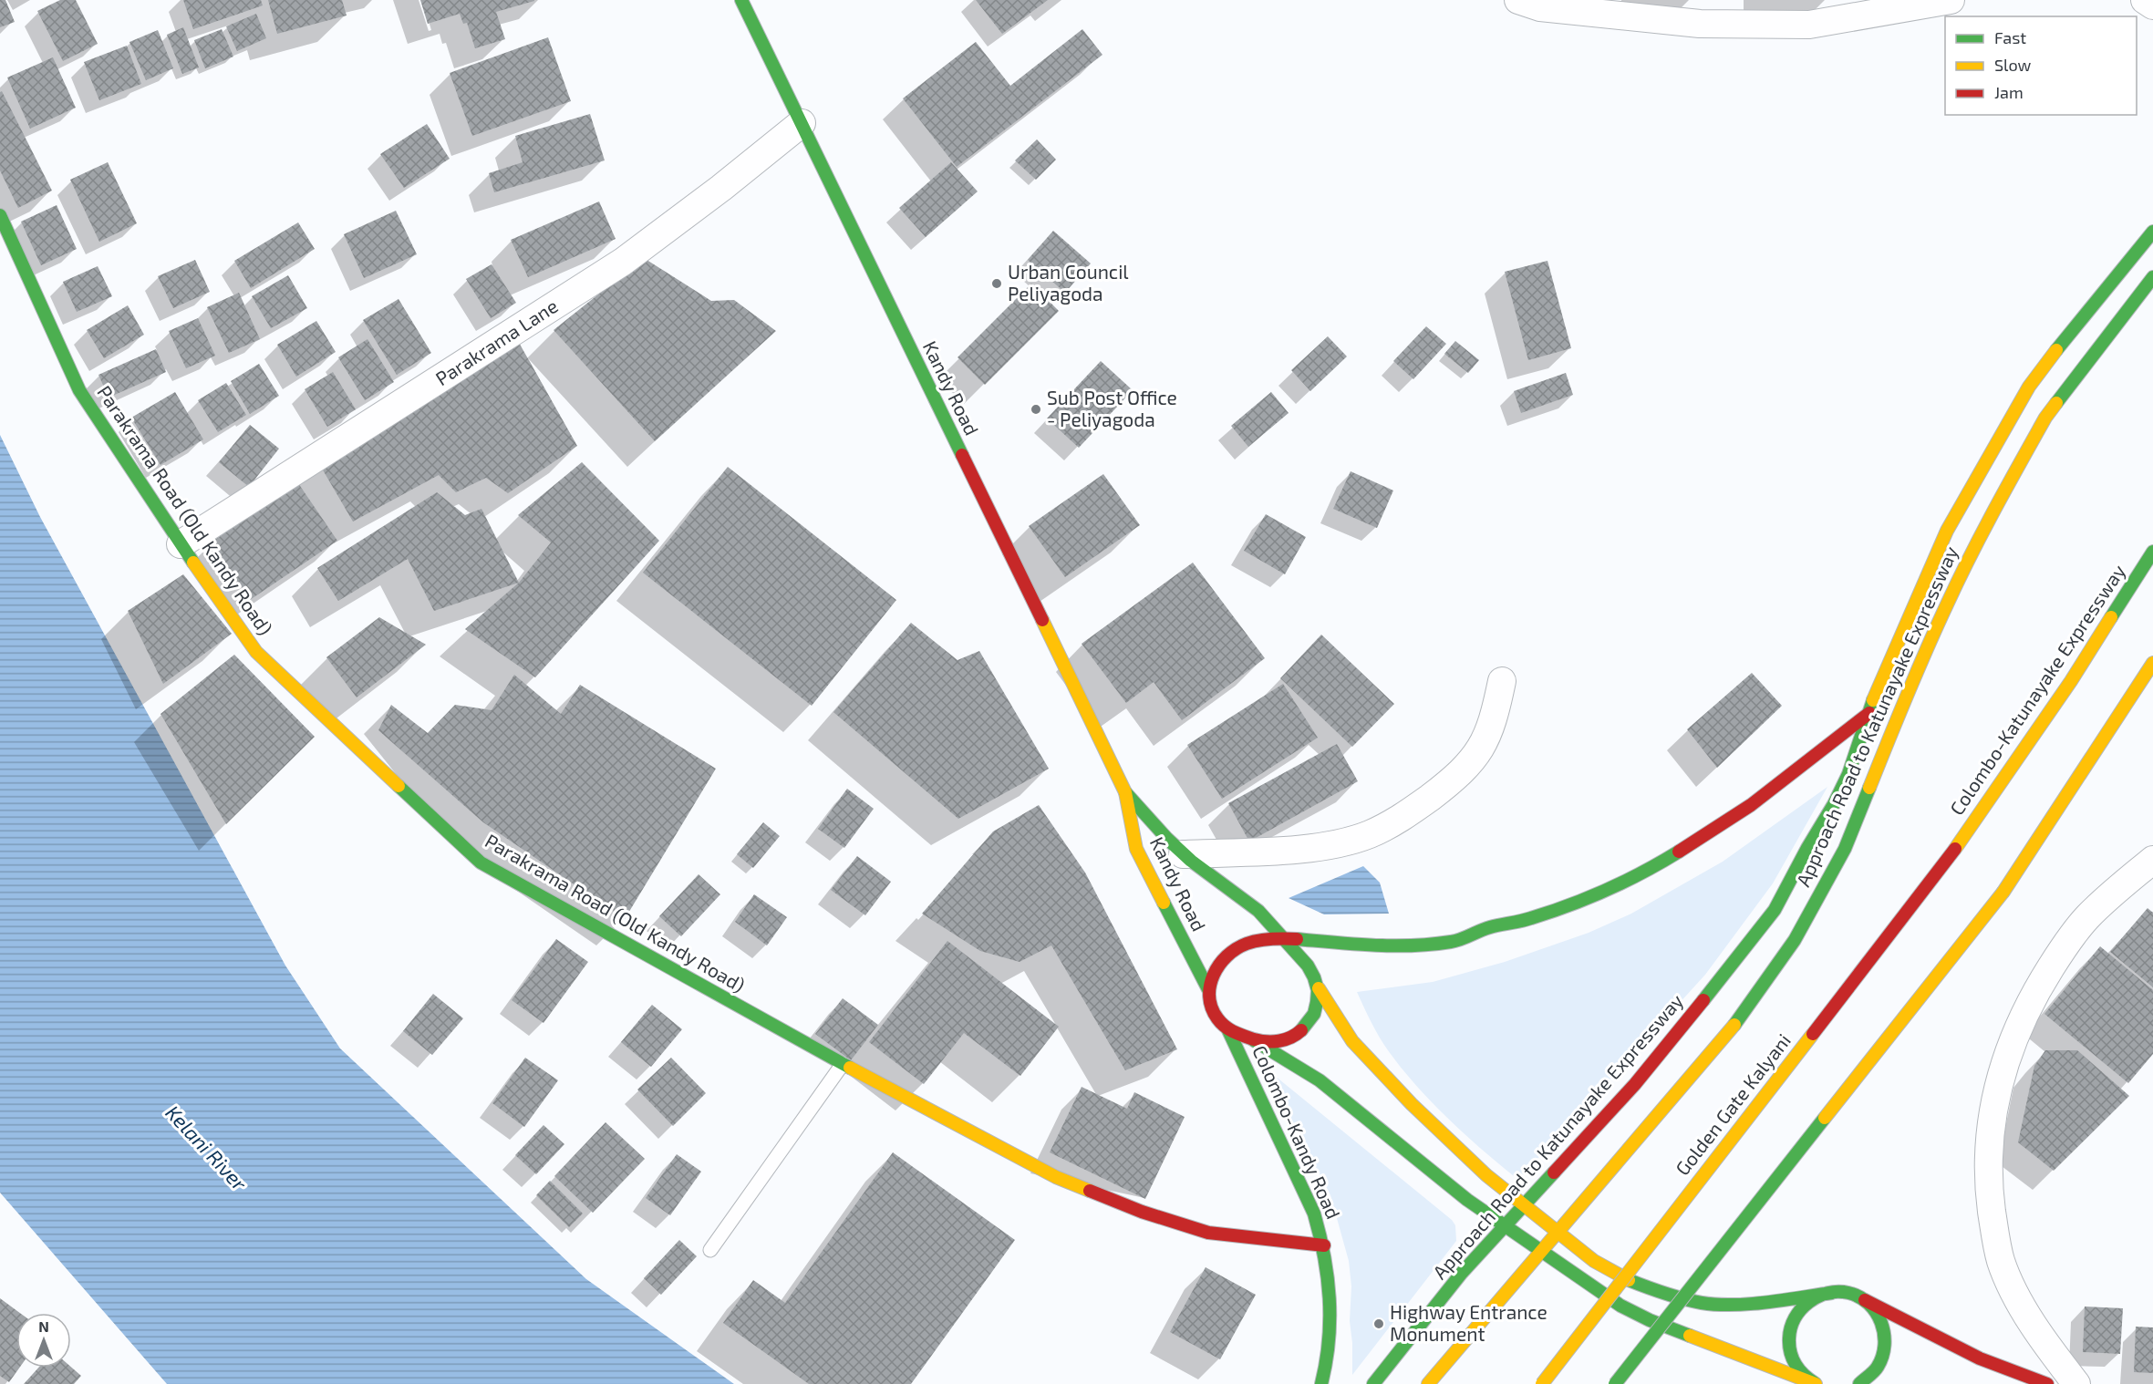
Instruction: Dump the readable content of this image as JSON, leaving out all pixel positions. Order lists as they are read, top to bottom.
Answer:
{
  "streets": {
    "main road": [
      "Kandy Road",
      "Parakrama Road (Old Kandy Road)",
      "Colombo-Katunayake Expressway",
      "Approach Road to Katunayake Expressway",
      "Golden Gate Kalyani",
      "Colombo-Kandy Road"
    ],
    "street": ["Parakrama Lane"]
  },
  "crossings": [
    ["Parakrama Lane", "Kandy Road"],
    ["Parakrama Lane", "Parakrama Road (Old Kandy Road)"],
    ["Kandy Road", "Colombo-Kandy Road"],
    ["Parakrama Road (Old Kandy Road)", "Colombo-Kandy Road"],
    ["Colombo-Katunayake Expressway", "Golden Gate Kalyani"]
  ],
  "water": ["Kelani River"],
  "places": ["Urban Council Peliyagoda", "Sub Post Office - Peliyagoda", "Highway Entrance Monument"],
  "legend": ["Fast", "Slow", "Jam"],
  "north": "top"
}
